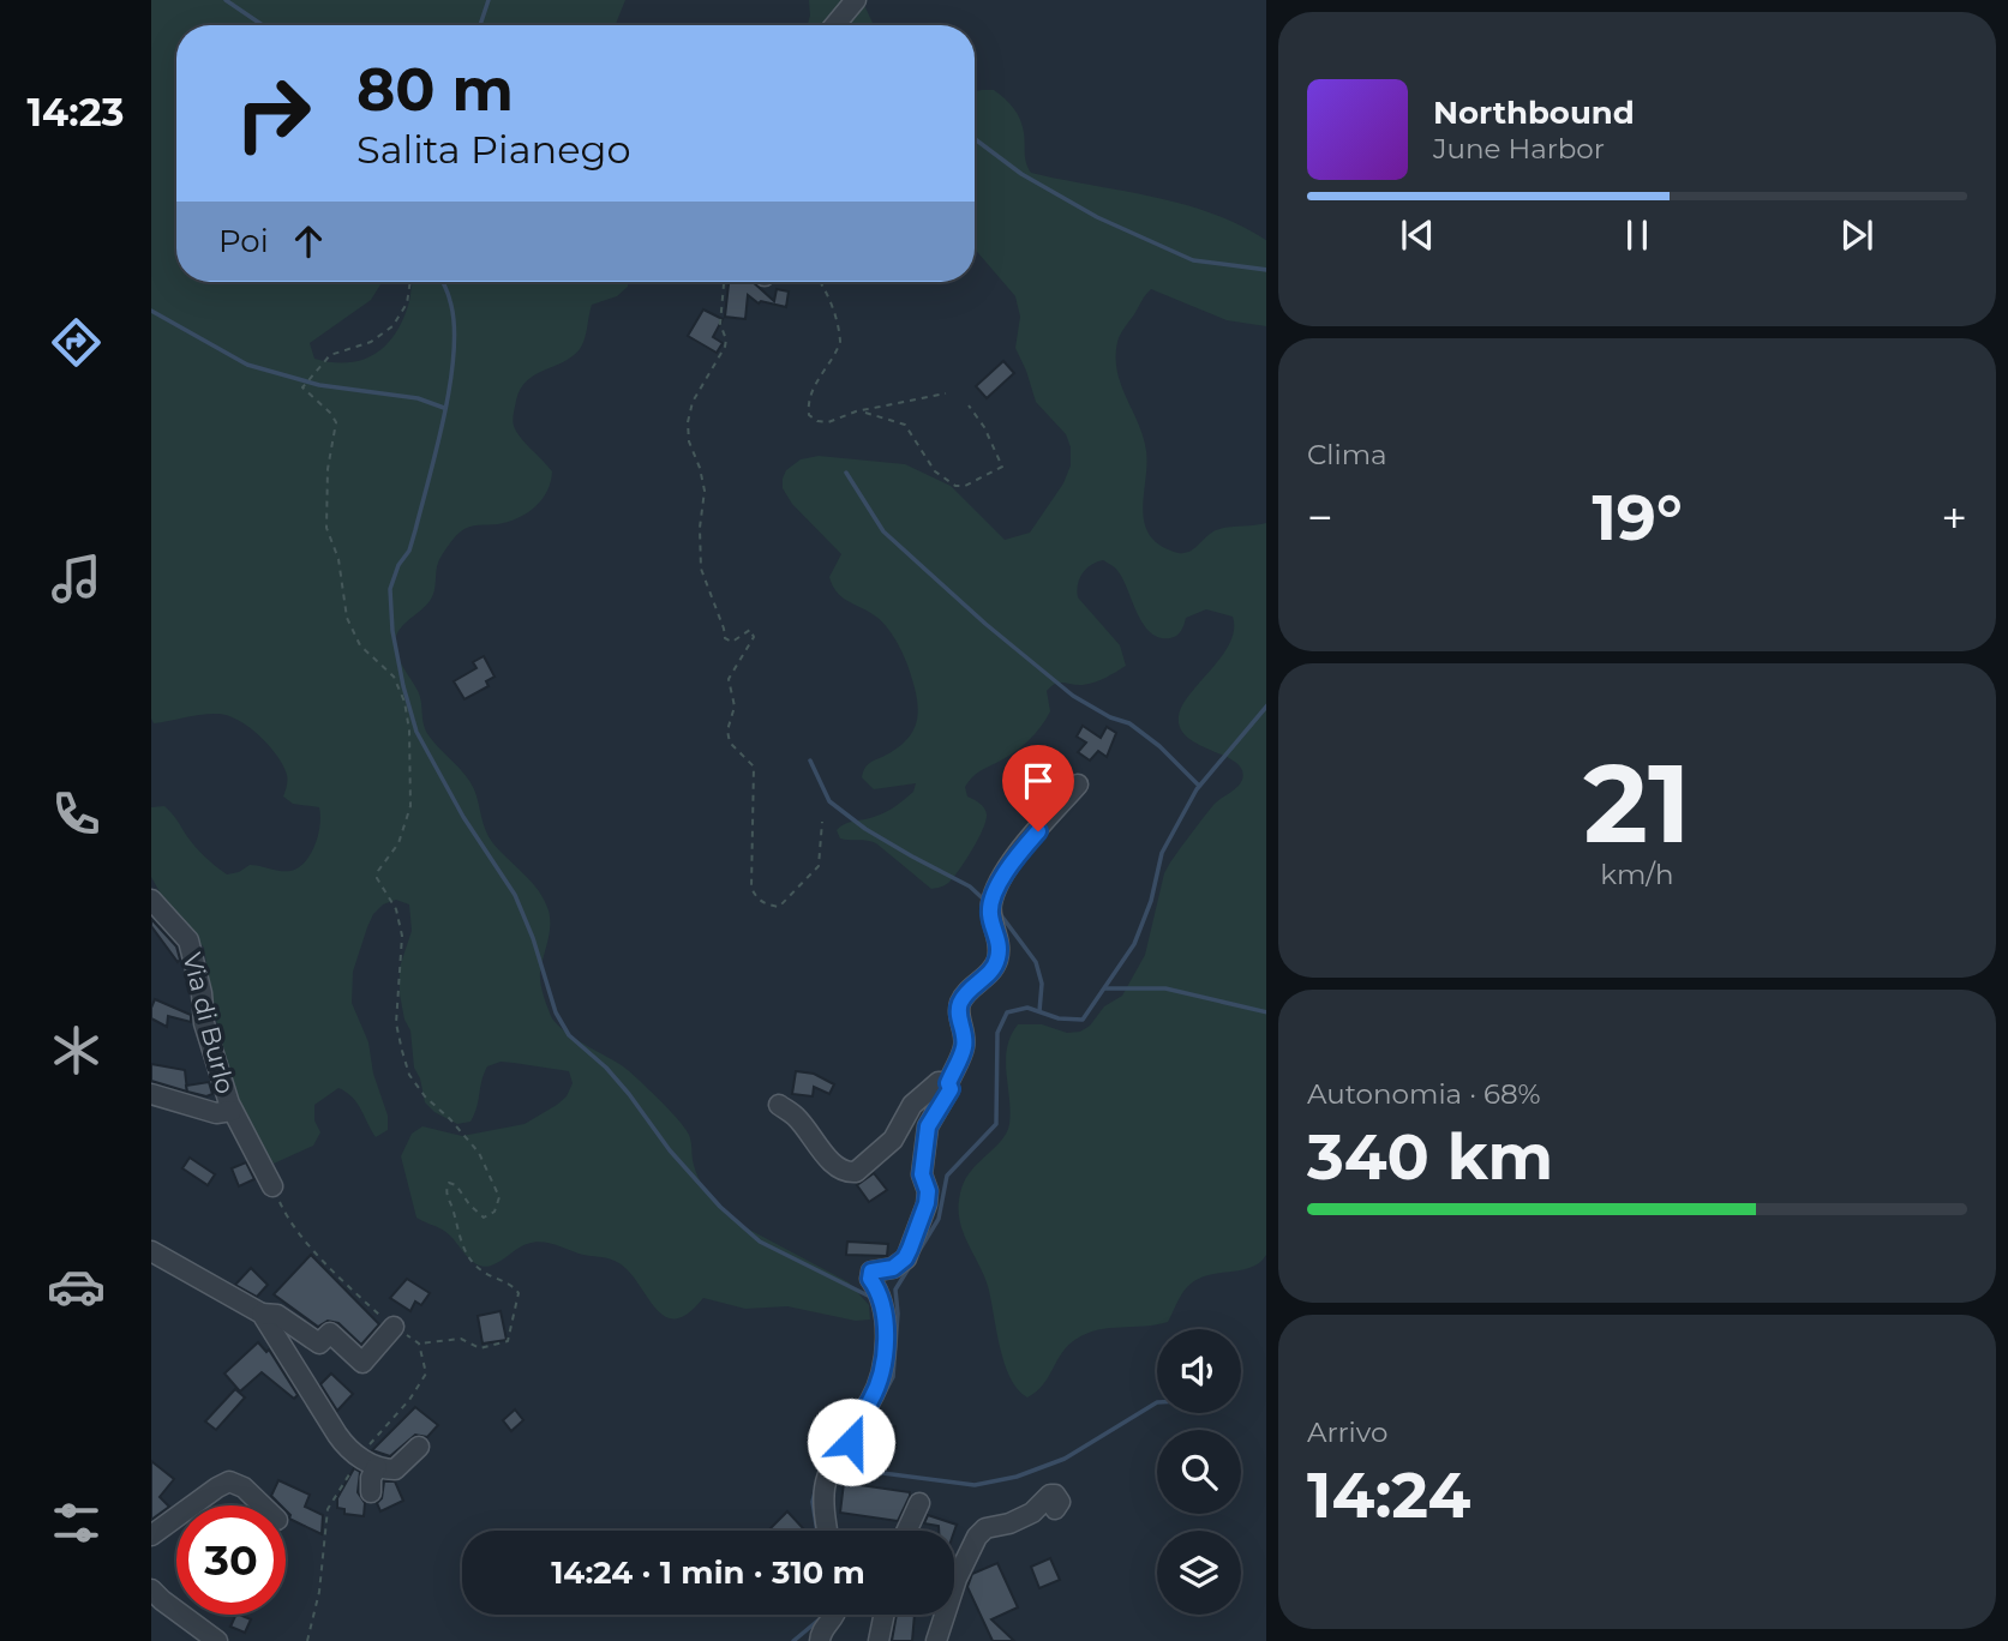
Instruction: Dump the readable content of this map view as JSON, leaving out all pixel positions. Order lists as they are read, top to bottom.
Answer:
{
  "streets": {
    "street": ["Via di Burlo"]
  },
  "page": {
    "tabs": "14:23",
    "turn": ["80 m", "Salita Pianego"],
    "song": ["Northbound", "June Harbor"],
    "then": "Poi",
    "tile": [
      "Clima",
      ["21", "km/h"],
      ["Autonomia · 68%", "340 km"],
      ["Arrivo", "14:24"]
    ],
    "heat": ["−", "19°", "+"],
    "limit": "30",
    "trip": "14:24 · 1 min · 310 m"
  }
}
